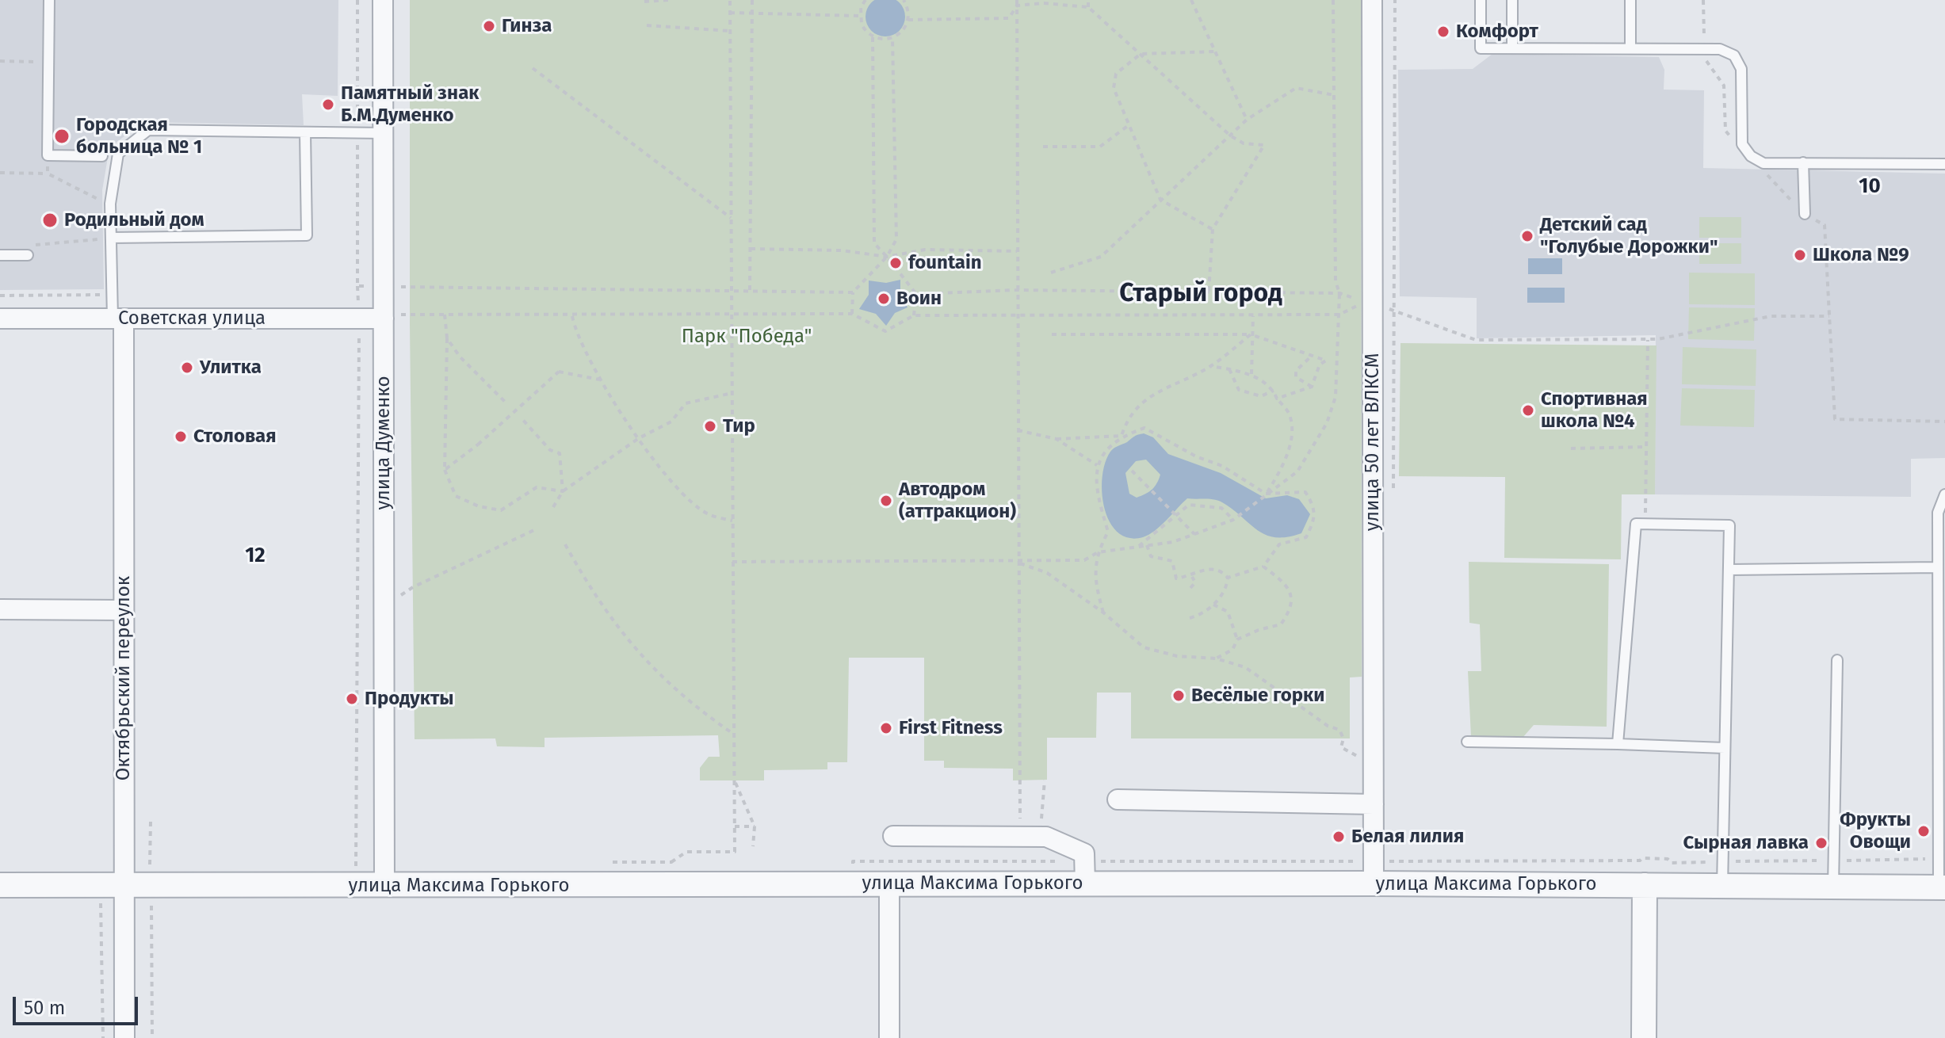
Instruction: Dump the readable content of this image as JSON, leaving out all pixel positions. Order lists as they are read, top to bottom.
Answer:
{
  "streets": {
    "street": [
      "Советская улица",
      "улица 50 лет ВЛКСМ",
      "улица Думенко",
      "Октябрьский переулок",
      "улица Максима Горького"
    ]
  },
  "crossings": [
    ["Советская улица", "улица Думенко"],
    ["Советская улица", "Октябрьский переулок"],
    ["улица 50 лет ВЛКСМ", "улица Максима Горького"],
    ["улица Думенко", "улица Максима Горького"],
    ["Октябрьский переулок", "улица Максима Горького"]
  ],
  "districts": ["10", "Старый город", "12"],
  "parks": ["Парк \"Победа\""],
  "places": [
    "Гинза",
    "Комфорт",
    "Памятный знак Б.М.Думенко",
    "Городская больница № 1",
    "Родильный дом",
    "Детский сад \"Голубые Дорожки\"",
    "Школа №9",
    "fountain",
    "Воин",
    "Улитка",
    "Спортивная школа №4",
    "Тир",
    "Столовая",
    "Автодром (аттракцион)",
    "Весёлые горки",
    "Продукты",
    "First Fitness",
    "Фрукты Овощи",
    "Белая лилия",
    "Сырная лавка"
  ],
  "scale_bar": "50 m"
}
